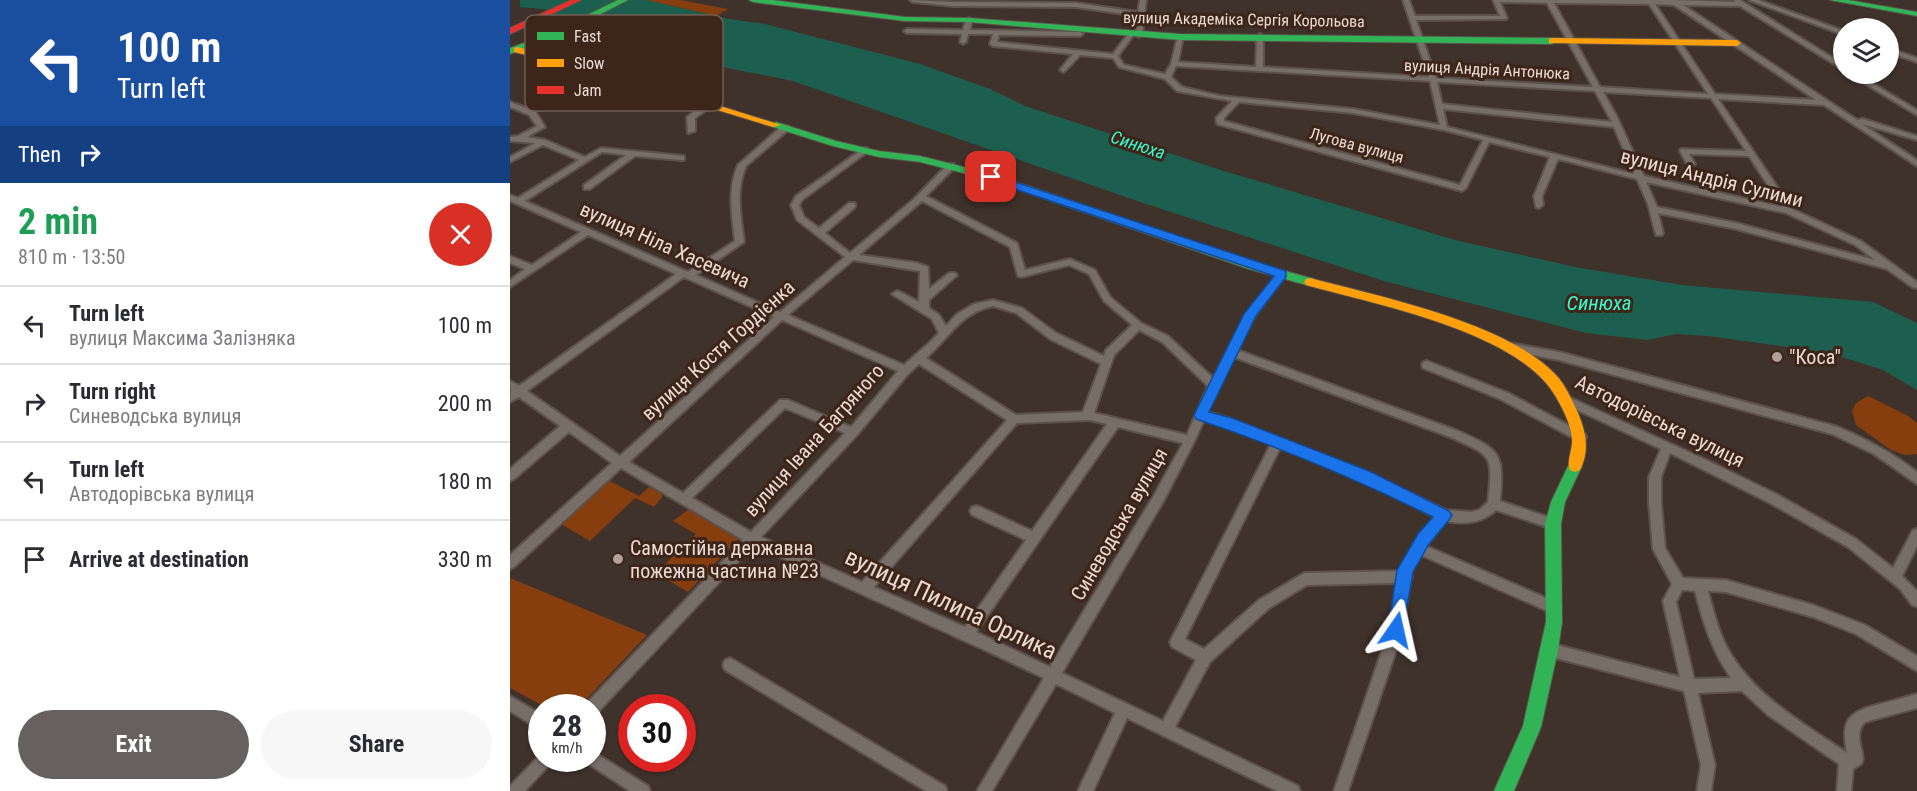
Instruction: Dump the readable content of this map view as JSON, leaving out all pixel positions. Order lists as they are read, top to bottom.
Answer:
{
  "streets": {
    "street": [
      "вулиця Академіка Сергія Корольова",
      "вулиця Андрія Антонюка",
      "Лугова вулиця",
      "вулиця Андрія Сулими",
      "вулиця Ніла Хасевича",
      "вулиця Костя Гордієнка",
      "Автодорівська вулиця",
      "вулиця Івана Багряного",
      "Синеводська вулиця",
      "вулиця Пилипа Орлика"
    ]
  },
  "crossings": [
    ["Лугова вулиця", "вулиця Андрія Сулими"],
    ["вулиця Ніла Хасевича", "вулиця Костя Гордієнка"],
    ["вулиця Ніла Хасевича", "вулиця Івана Багряного"],
    ["вулиця Костя Гордієнка", "Автодорівська вулиця"],
    ["вулиця Костя Гордієнка", "вулиця Пилипа Орлика"],
    ["Автодорівська вулиця", "Синеводська вулиця"],
    ["вулиця Івана Багряного", "вулиця Пилипа Орлика"],
    ["Синеводська вулиця", "вулиця Пилипа Орлика"]
  ],
  "water": ["Синюха"],
  "places": ["\"Коса\"", "Самостійна державна пожежна частина №23"],
  "legend": ["Fast", "Slow", "Jam"],
  "page": {
    "turn": ["100 m", "Turn left"],
    "then": "Then",
    "heading": ["2 min", "810 m · 13:50"],
    "list": [
      {
        "name": "Turn left",
        "note": "вулиця Максима Залізняка",
        "value": "100 m"
      },
      {
        "name": "Turn right",
        "note": "Синеводська вулиця",
        "value": "200 m"
      },
      {
        "name": "Turn left",
        "note": "Автодорівська вулиця",
        "value": "180 m"
      },
      {
        "name": "Arrive at destination",
        "value": "330 m"
      }
    ],
    "speed": "28 km/h",
    "limit": "30",
    "buttons": ["Exit", "Share"]
  }
}
